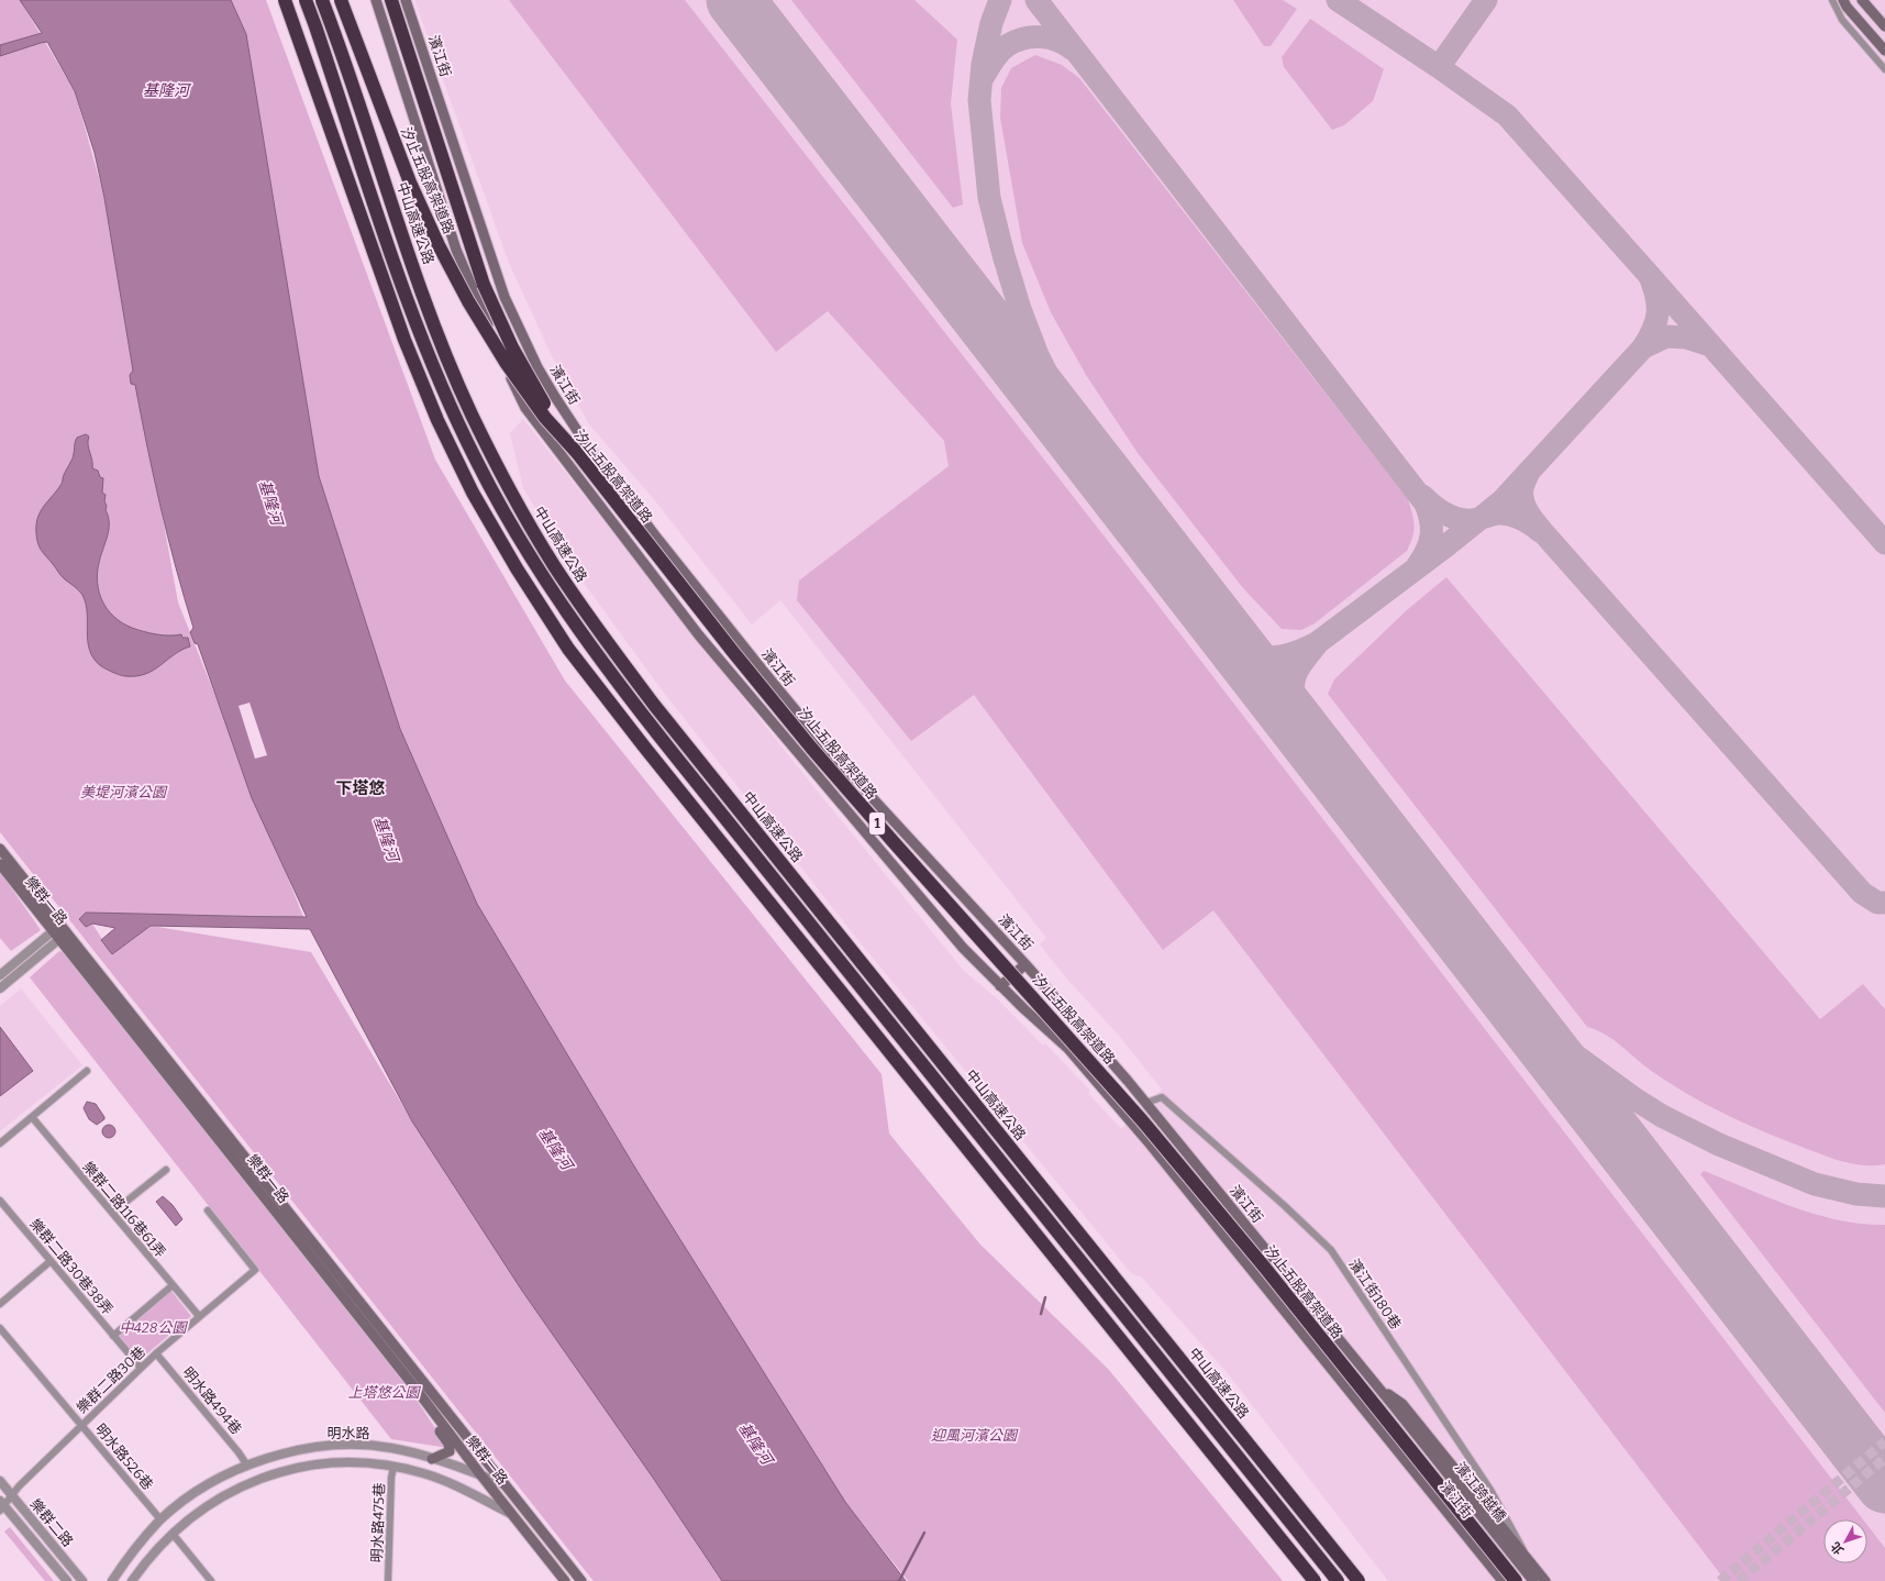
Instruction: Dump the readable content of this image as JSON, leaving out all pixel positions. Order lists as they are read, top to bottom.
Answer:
{
  "streets": {
    "highway": ["汐止五股高架道路", "中山高速公路", "1"],
    "main road": [
      "濱江街",
      "樂群一路",
      "明水路",
      "濱江跨越橋"
    ],
    "street": [
      "樂群二路116巷61弄",
      "樂群二路30巷38弄",
      "濱江街180巷",
      "樂群二路30巷",
      "明水路494巷",
      "明水路526巷",
      "樂群二路",
      "明水路475巷"
    ]
  },
  "crossings": [
    ["濱江街", "濱江街180巷"],
    ["濱江街", "濱江跨越橋"],
    ["樂群一路", "明水路"],
    ["樂群二路116巷61弄", "樂群二路30巷"],
    ["樂群二路30巷38弄", "樂群二路30巷"],
    ["樂群二路30巷", "明水路494巷"],
    ["樂群二路30巷", "明水路526巷"],
    ["樂群二路30巷", "樂群二路"],
    ["明水路494巷", "明水路"],
    ["明水路", "明水路526巷"],
    ["明水路", "明水路475巷"]
  ],
  "districts": ["下塔悠"],
  "water": ["基隆河"],
  "parks": [
    "美堤河濱公園",
    "中428公園",
    "上塔悠公園",
    "迎風河濱公園"
  ],
  "north": "bottom left"
}
